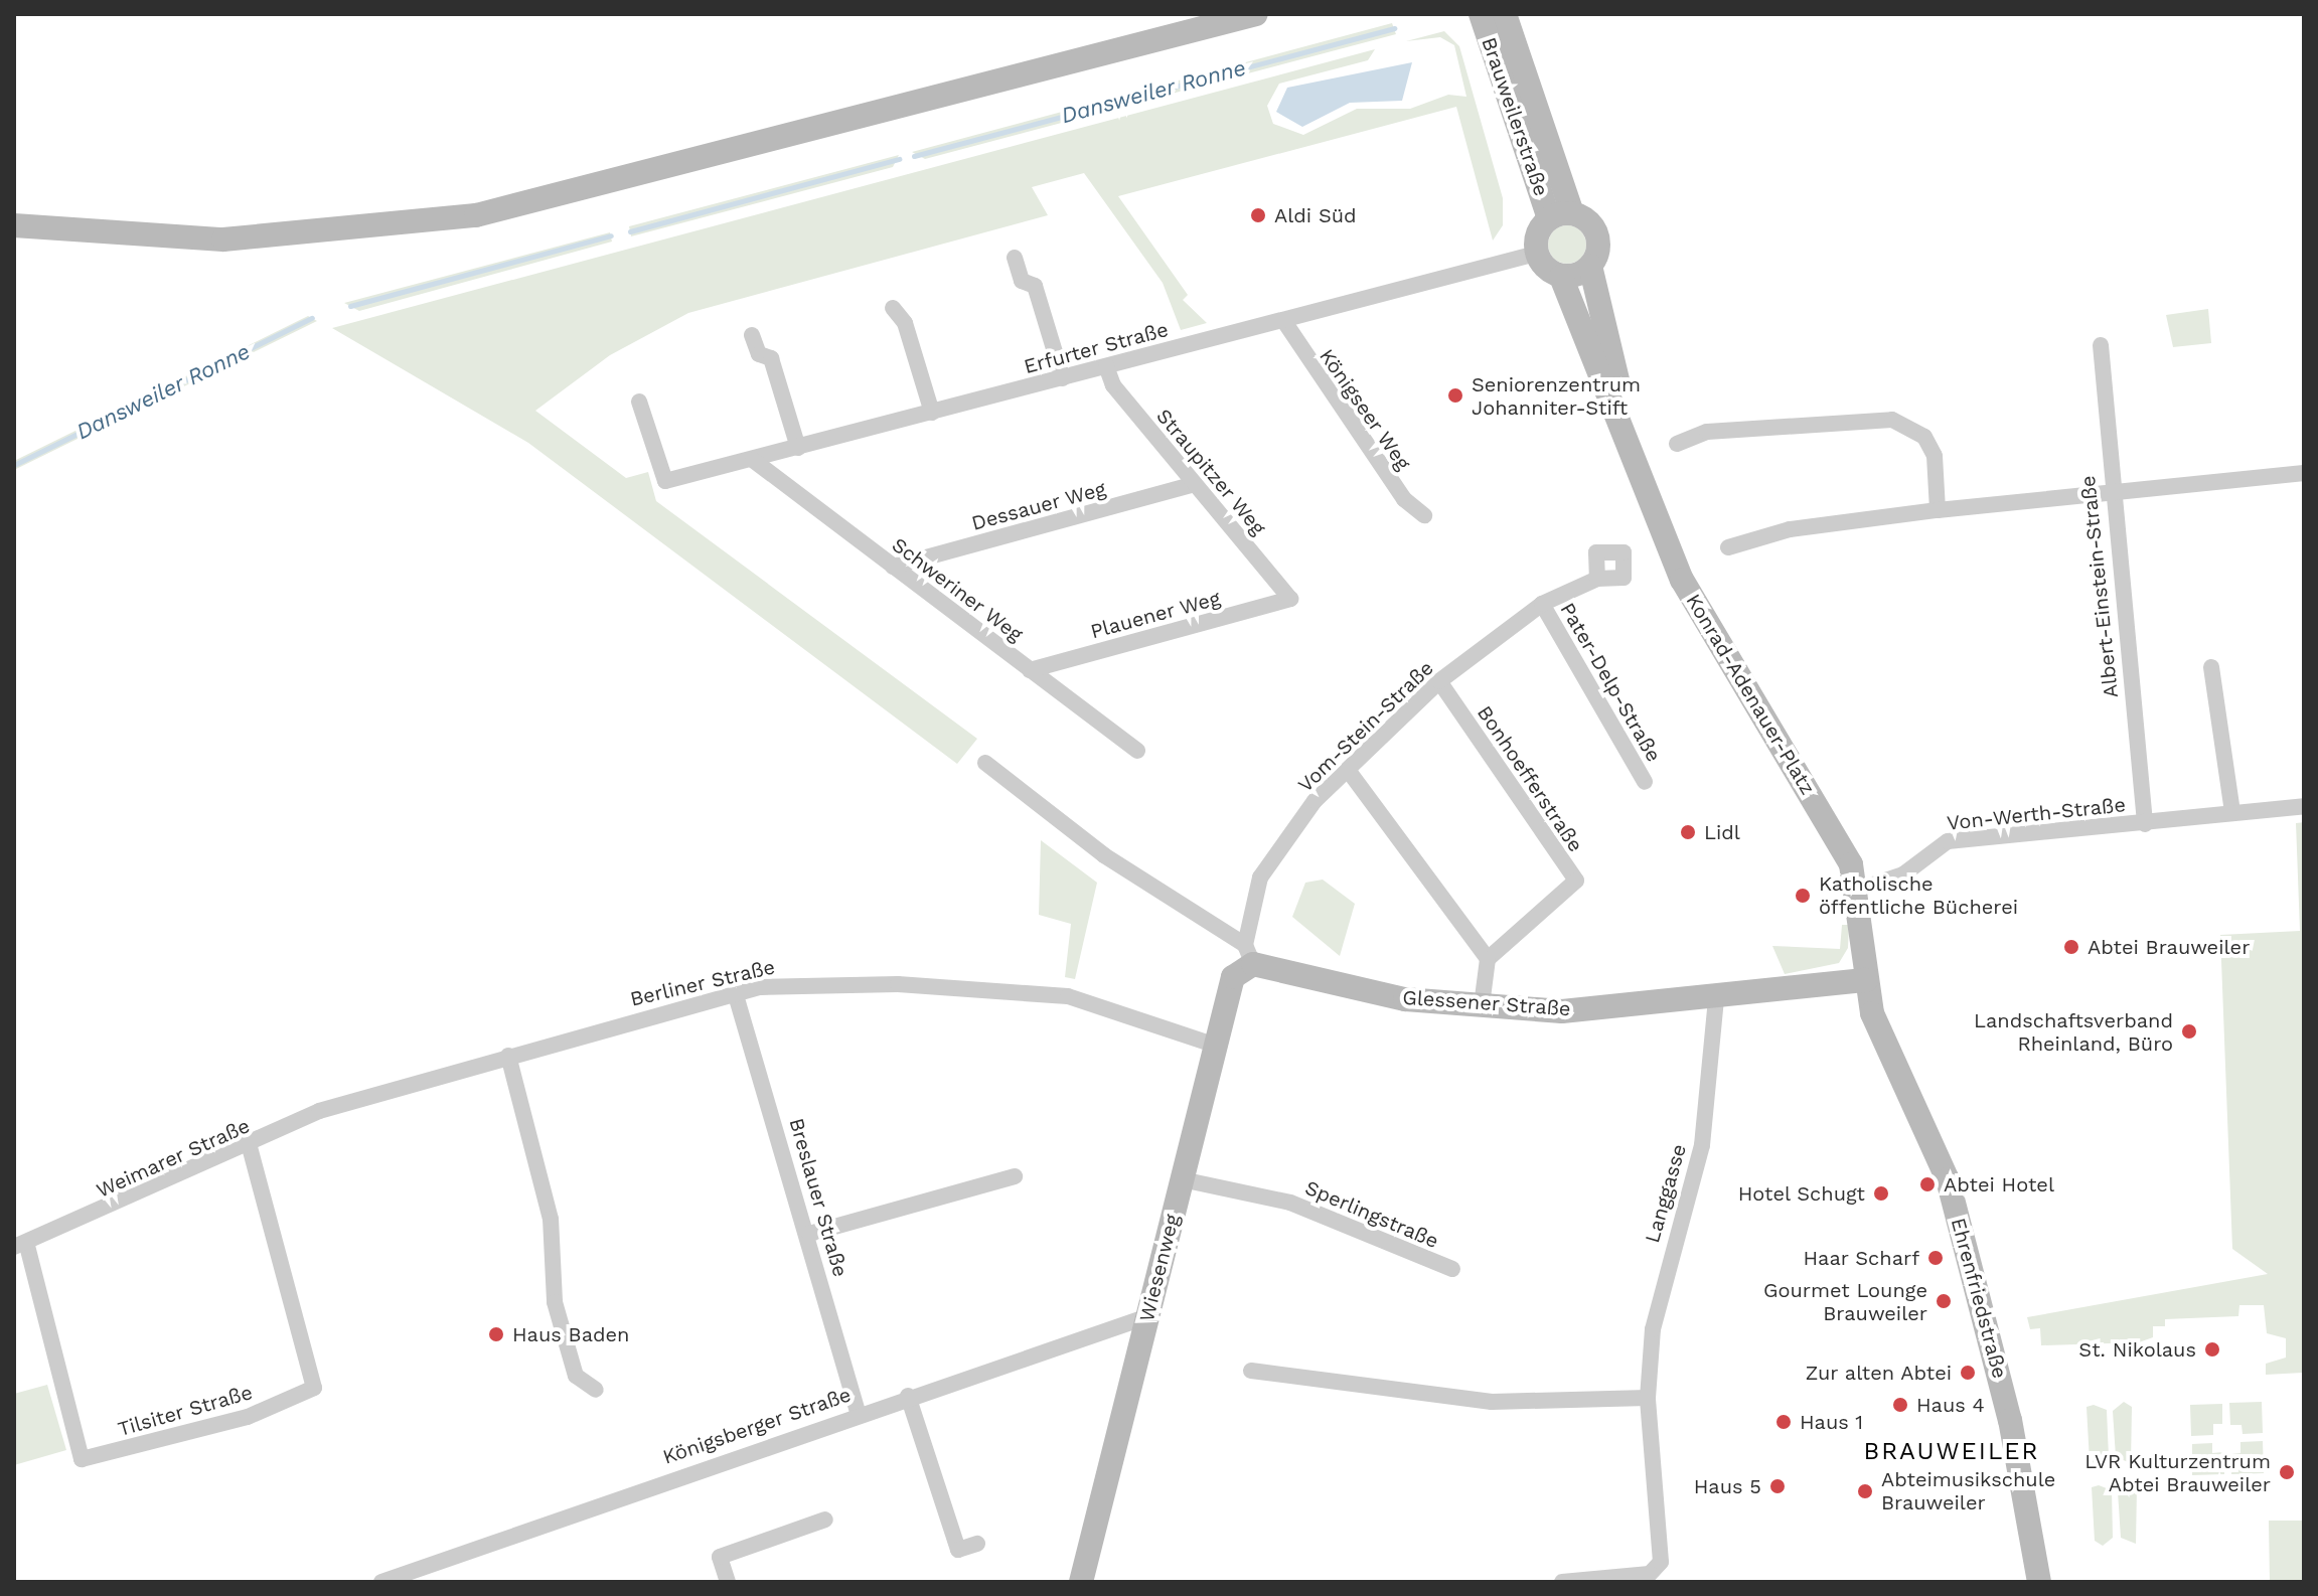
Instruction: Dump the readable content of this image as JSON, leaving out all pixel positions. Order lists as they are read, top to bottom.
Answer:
{
  "streets": {
    "street": [
      "Brauweilerstraße",
      "Erfurter Straße",
      "Königseer Weg",
      "Straupitzer Weg",
      "Dessauer Weg",
      "Albert-Einstein-Straße",
      "Schweriner Weg",
      "Plauener Weg",
      "Pater-Delp-Straße",
      "Konrad-Adenauer-Platz",
      "Vom-Stein-Straße",
      "Bonhoefferstraße",
      "Von-Werth-Straße",
      "Berliner Straße",
      "Glessener Straße",
      "Weimarer Straße",
      "Langgasse",
      "Breslauer Straße",
      "Sperlingstraße",
      "Wiesenweg",
      "Ehrenfriedstraße",
      "Tilsiter Straße",
      "Königsberger Straße"
    ]
  },
  "crossings": [
    ["Brauweilerstraße", "Erfurter Straße"],
    ["Brauweilerstraße", "Konrad-Adenauer-Platz"],
    ["Erfurter Straße", "Königseer Weg"],
    ["Erfurter Straße", "Straupitzer Weg"],
    ["Erfurter Straße", "Schweriner Weg"],
    ["Erfurter Straße", "Konrad-Adenauer-Platz"],
    ["Straupitzer Weg", "Dessauer Weg"],
    ["Straupitzer Weg", "Plauener Weg"],
    ["Dessauer Weg", "Schweriner Weg"],
    ["Albert-Einstein-Straße", "Von-Werth-Straße"],
    ["Schweriner Weg", "Plauener Weg"],
    ["Pater-Delp-Straße", "Vom-Stein-Straße"],
    ["Konrad-Adenauer-Platz", "Von-Werth-Straße"],
    ["Konrad-Adenauer-Platz", "Glessener Straße"],
    ["Konrad-Adenauer-Platz", "Ehrenfriedstraße"],
    ["Vom-Stein-Straße", "Bonhoefferstraße"],
    ["Vom-Stein-Straße", "Glessener Straße"],
    ["Vom-Stein-Straße", "Wiesenweg"],
    ["Berliner Straße", "Weimarer Straße"],
    ["Berliner Straße", "Breslauer Straße"],
    ["Berliner Straße", "Wiesenweg"],
    ["Glessener Straße", "Langgasse"],
    ["Glessener Straße", "Wiesenweg"],
    ["Glessener Straße", "Ehrenfriedstraße"],
    ["Weimarer Straße", "Tilsiter Straße"],
    ["Breslauer Straße", "Königsberger Straße"],
    ["Sperlingstraße", "Wiesenweg"],
    ["Wiesenweg", "Königsberger Straße"]
  ],
  "districts": ["BRAUWEILER"],
  "water": ["Dansweiler Ronne"],
  "places": [
    "Aldi Süd",
    "Seniorenzentrum Johanniter-Stift",
    "Lidl",
    "Katholische öffentliche Bücherei",
    "Abtei Brauweiler",
    "Landschaftsverband Rheinland, Büro",
    "Abtei Hotel",
    "Hotel Schugt",
    "Haar Scharf",
    "Gourmet Lounge Brauweiler",
    "Haus Baden",
    "St. Nikolaus",
    "Zur alten Abtei",
    "Haus 4",
    "Haus 1",
    "LVR Kulturzentrum Abtei Brauweiler",
    "Haus 5",
    "Abteimusikschule Brauweiler"
  ]
}
